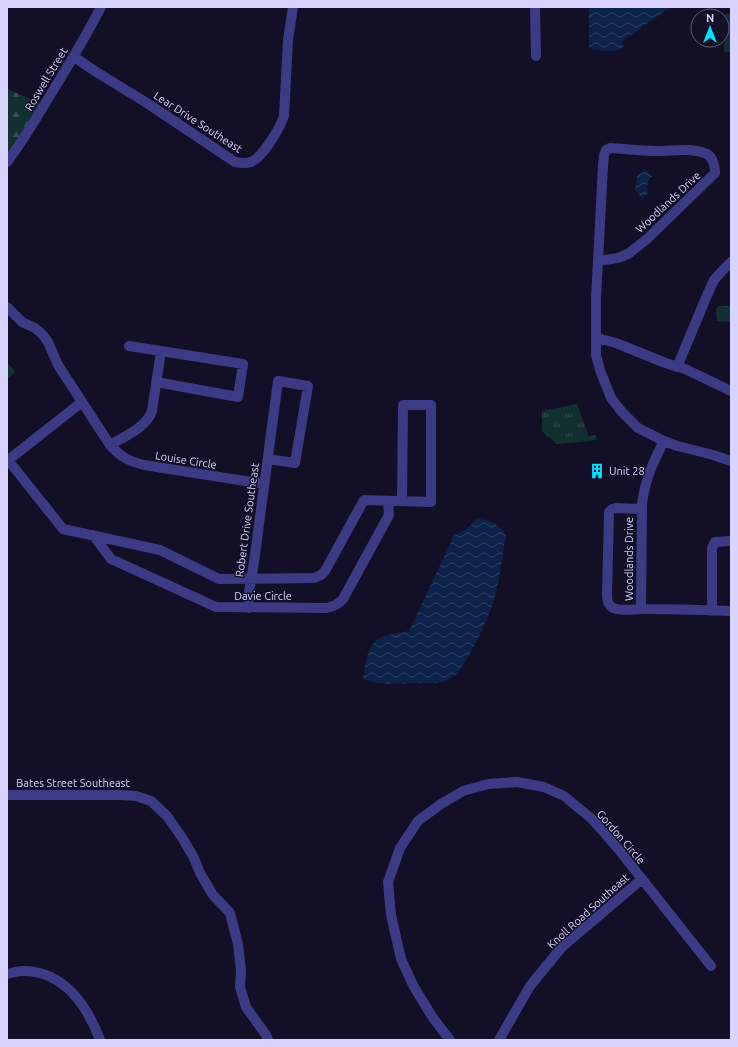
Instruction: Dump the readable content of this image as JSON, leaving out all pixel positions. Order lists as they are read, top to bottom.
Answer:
{
  "streets": {
    "street": [
      "Roswell Street",
      "Lear Drive Southeast",
      "Woodlands Drive",
      "Louise Circle",
      "Robert Drive Southeast",
      "Davie Circle",
      "Bates Street Southeast",
      "Gordon Circle",
      "Knoll Road Southeast"
    ]
  },
  "crossings": [
    ["Roswell Street", "Lear Drive Southeast"],
    ["Louise Circle", "Robert Drive Southeast"],
    ["Robert Drive Southeast", "Davie Circle"],
    ["Gordon Circle", "Knoll Road Southeast"]
  ],
  "places": {
    "building": ["Unit 28"]
  },
  "north": "top"
}
